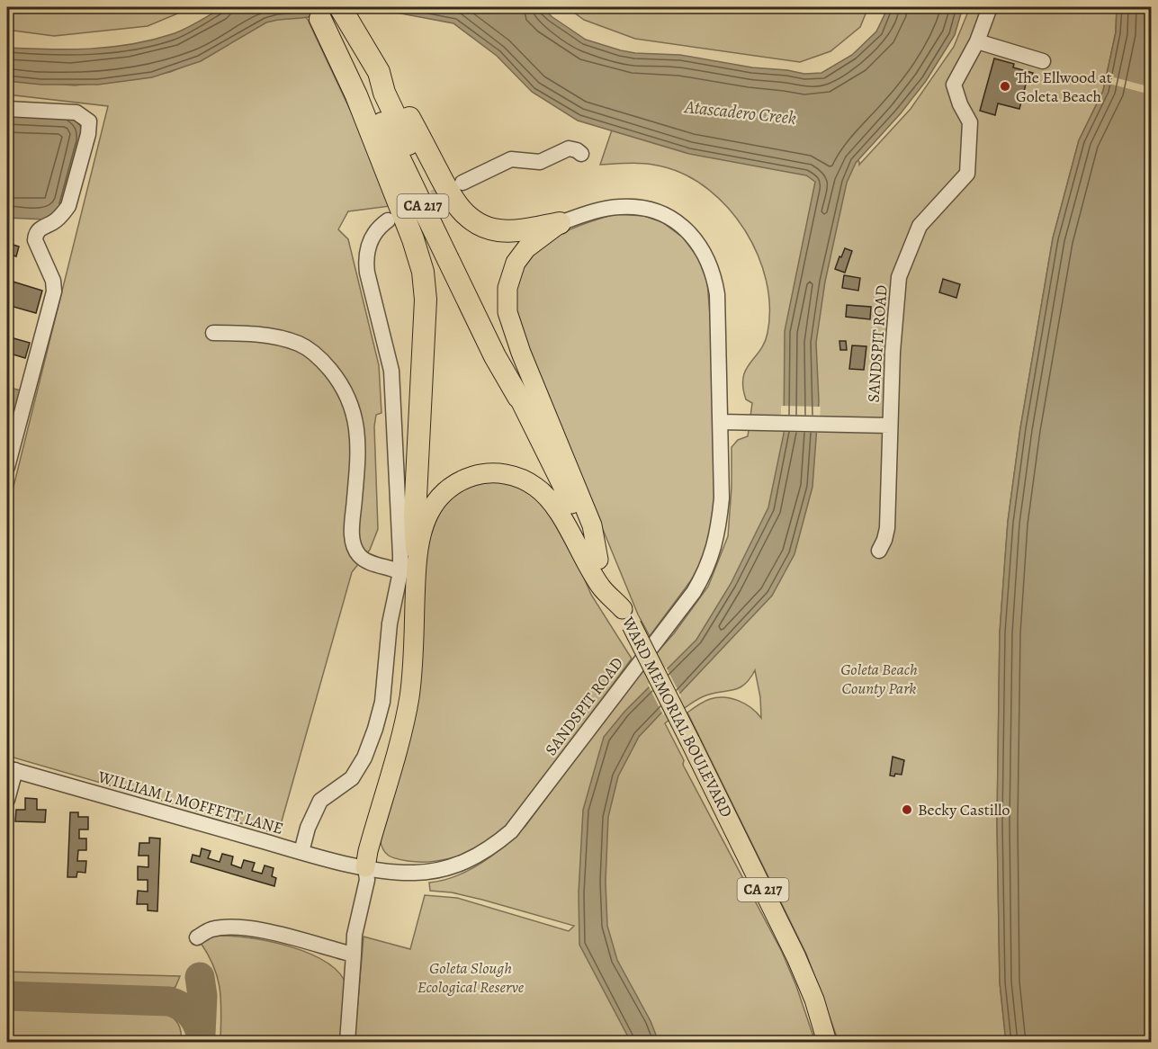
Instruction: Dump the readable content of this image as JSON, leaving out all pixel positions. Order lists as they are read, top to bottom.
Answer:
{
  "streets": {
    "highway": ["CA 217", "WARD MEMORIAL BOULEVARD"],
    "street": ["SANDSPIT ROAD", "WILLIAM L MOFFETT LANE"]
  },
  "crossings": [
    ["SANDSPIT ROAD", "WILLIAM L MOFFETT LANE"]
  ],
  "water": ["Atascadero Creek"],
  "parks": ["Goleta Beach County Park", "Goleta Slough Ecological Reserve"],
  "places": ["The Ellwood at Goleta Beach", "Becky Castillo"]
}
